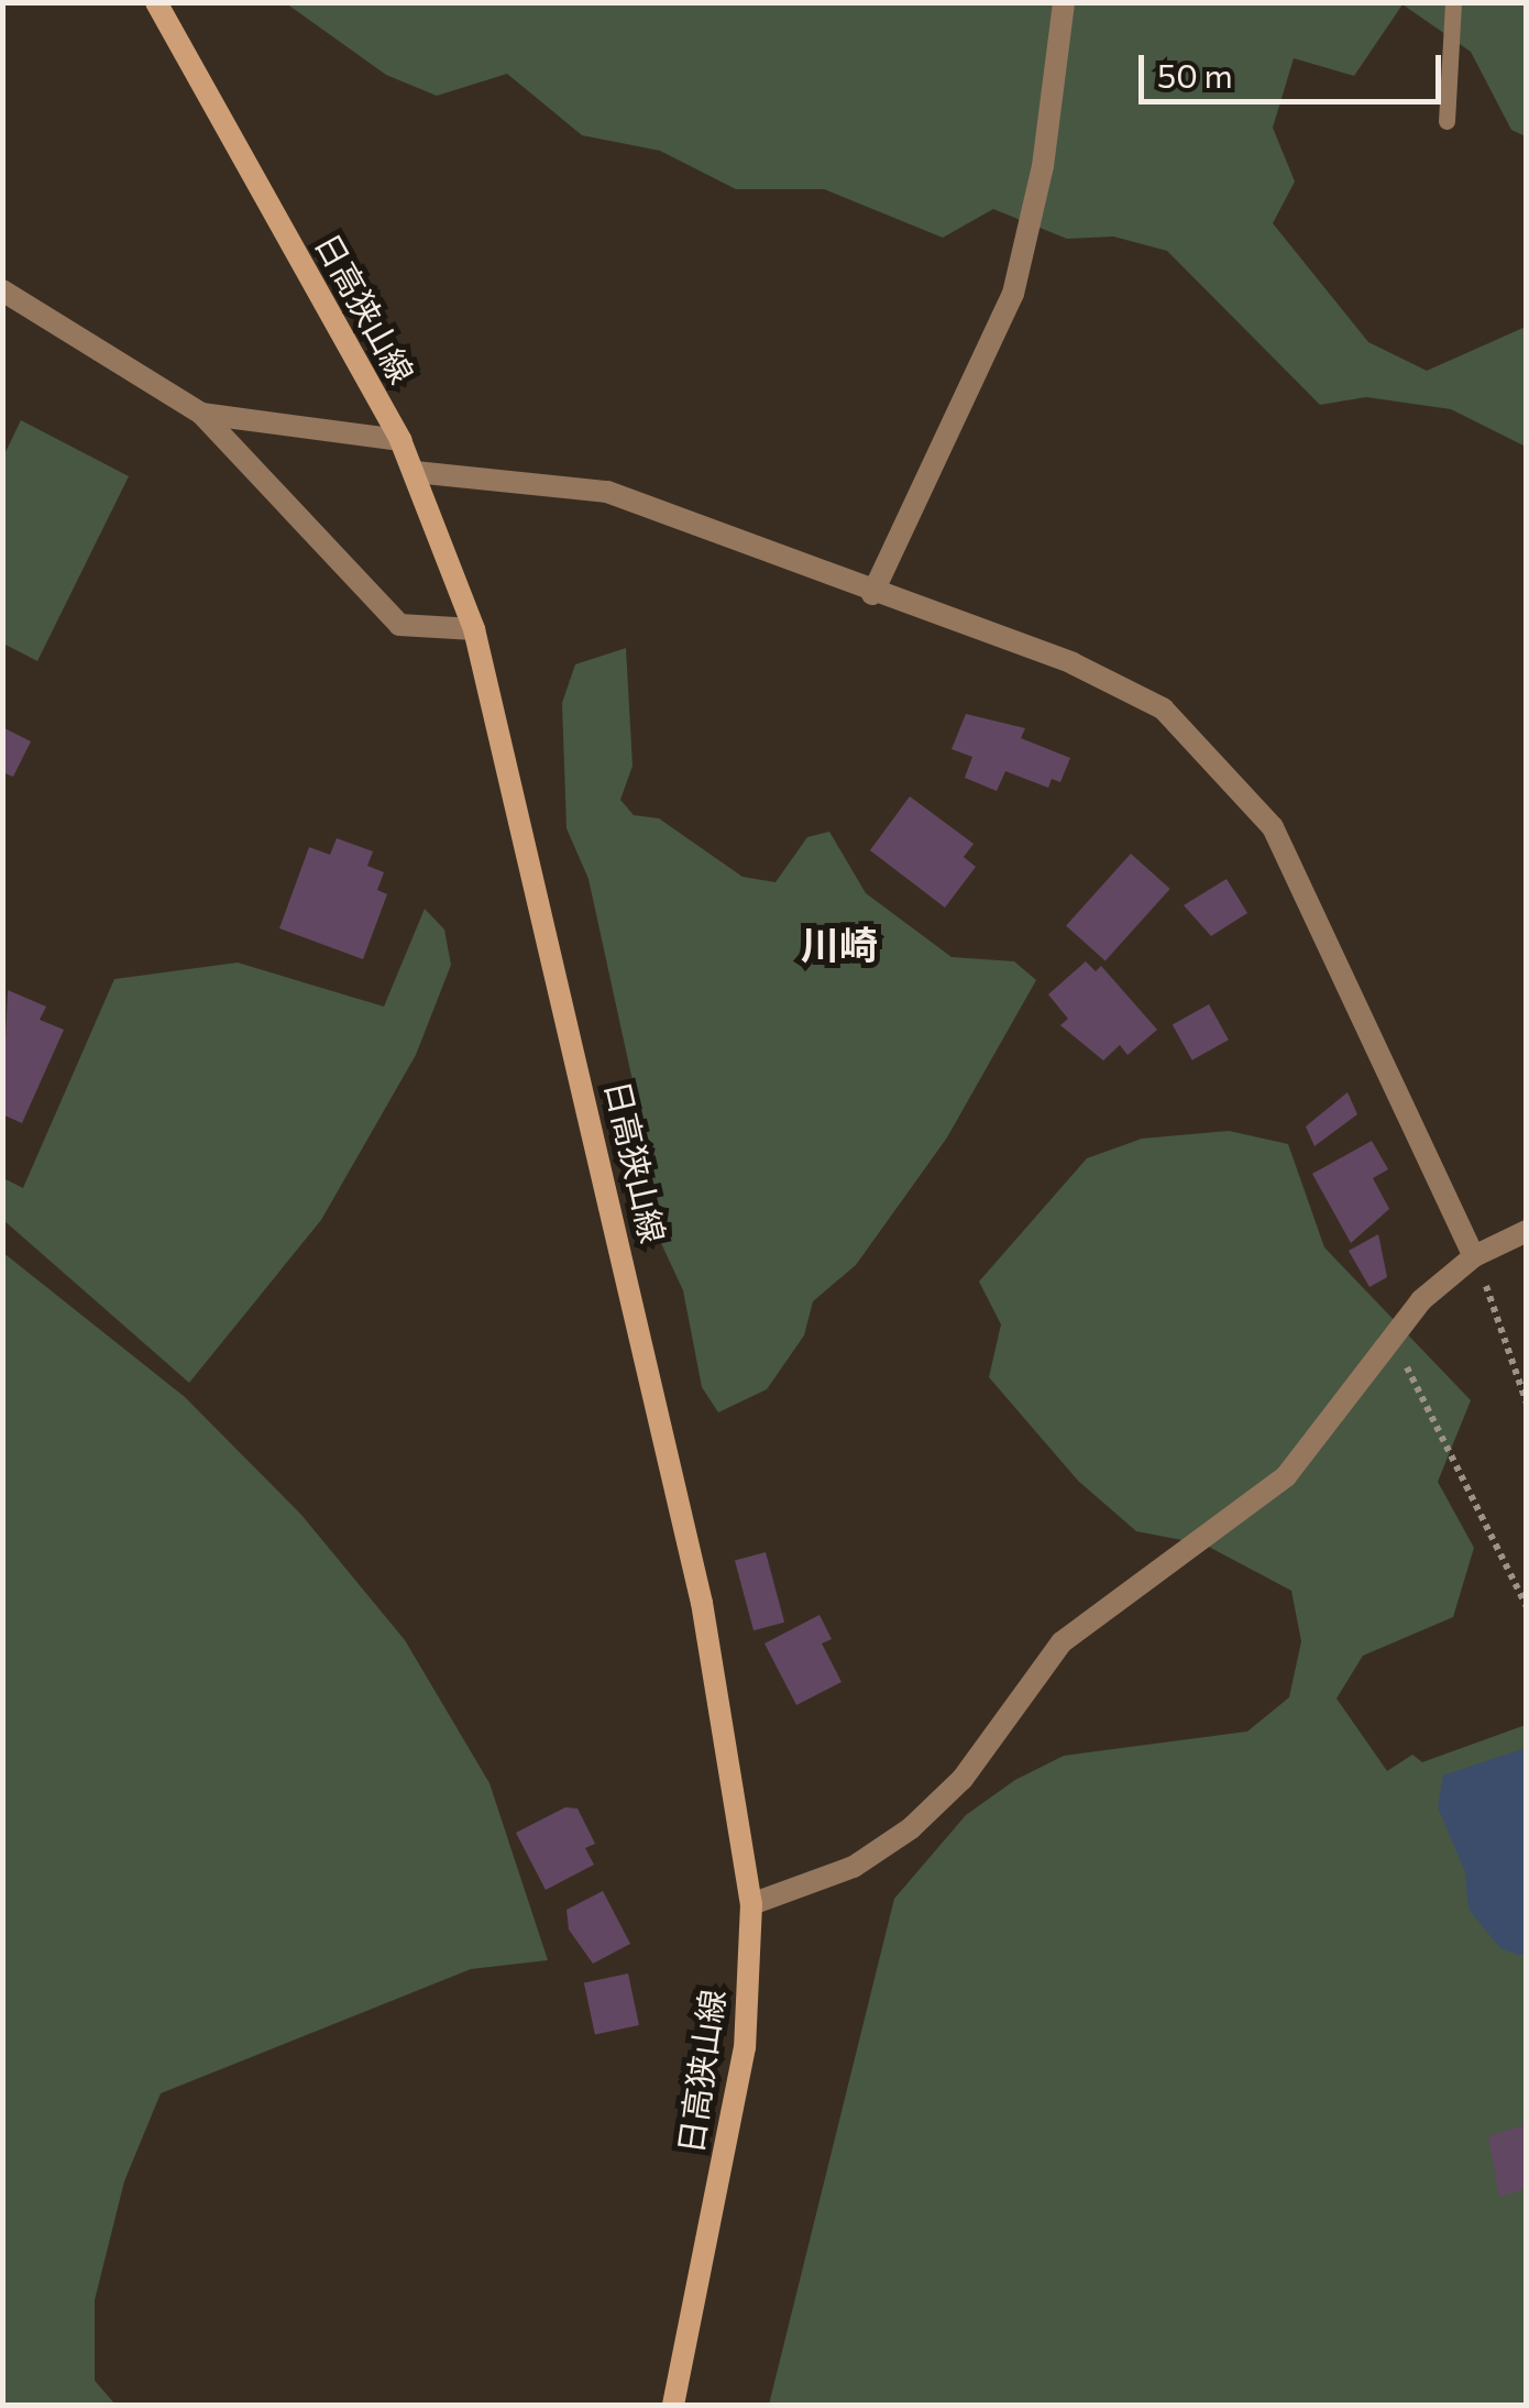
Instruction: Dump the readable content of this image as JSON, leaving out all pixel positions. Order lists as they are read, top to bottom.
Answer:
{
  "streets": {
    "main road": ["日高狭山線"]
  },
  "districts": ["川崎"],
  "scale_bar": "50 m"
}
